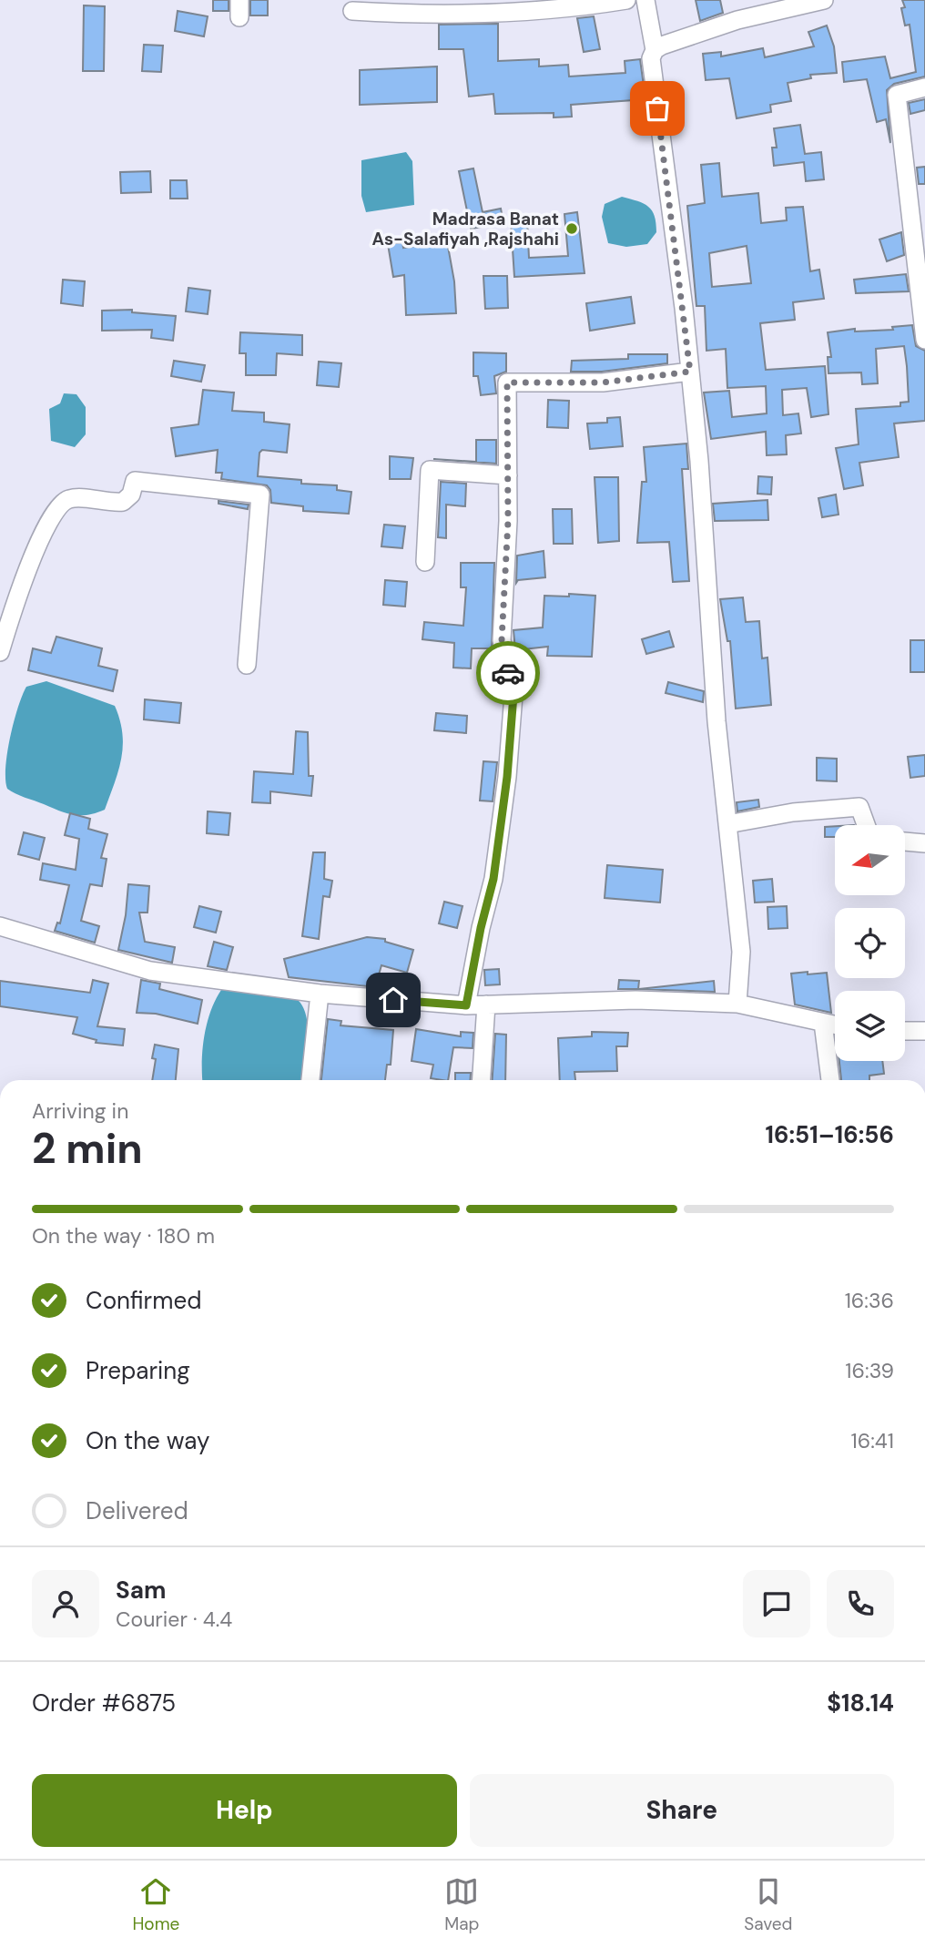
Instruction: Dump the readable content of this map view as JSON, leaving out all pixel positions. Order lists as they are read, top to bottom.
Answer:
{
  "places": ["Madrasa Banat As-Salafiyah ,Rajshahi"],
  "north": "left",
  "page": {
    "heading": ["2 min", "Arriving in", "16:51–16:56"],
    "panel": [
      "Sam",
      "Courier · 4.4",
      "Order #6875",
      "$18.14"
    ],
    "bar": "On the way · 180 m",
    "list": [
      ["Confirmed", "16:36"],
      ["Preparing", "16:39"],
      ["On the way", "16:41"],
      "Delivered"
    ],
    "buttons": ["Help", "Share"],
    "tabs": ["Home", "Map", "Saved"]
  }
}
